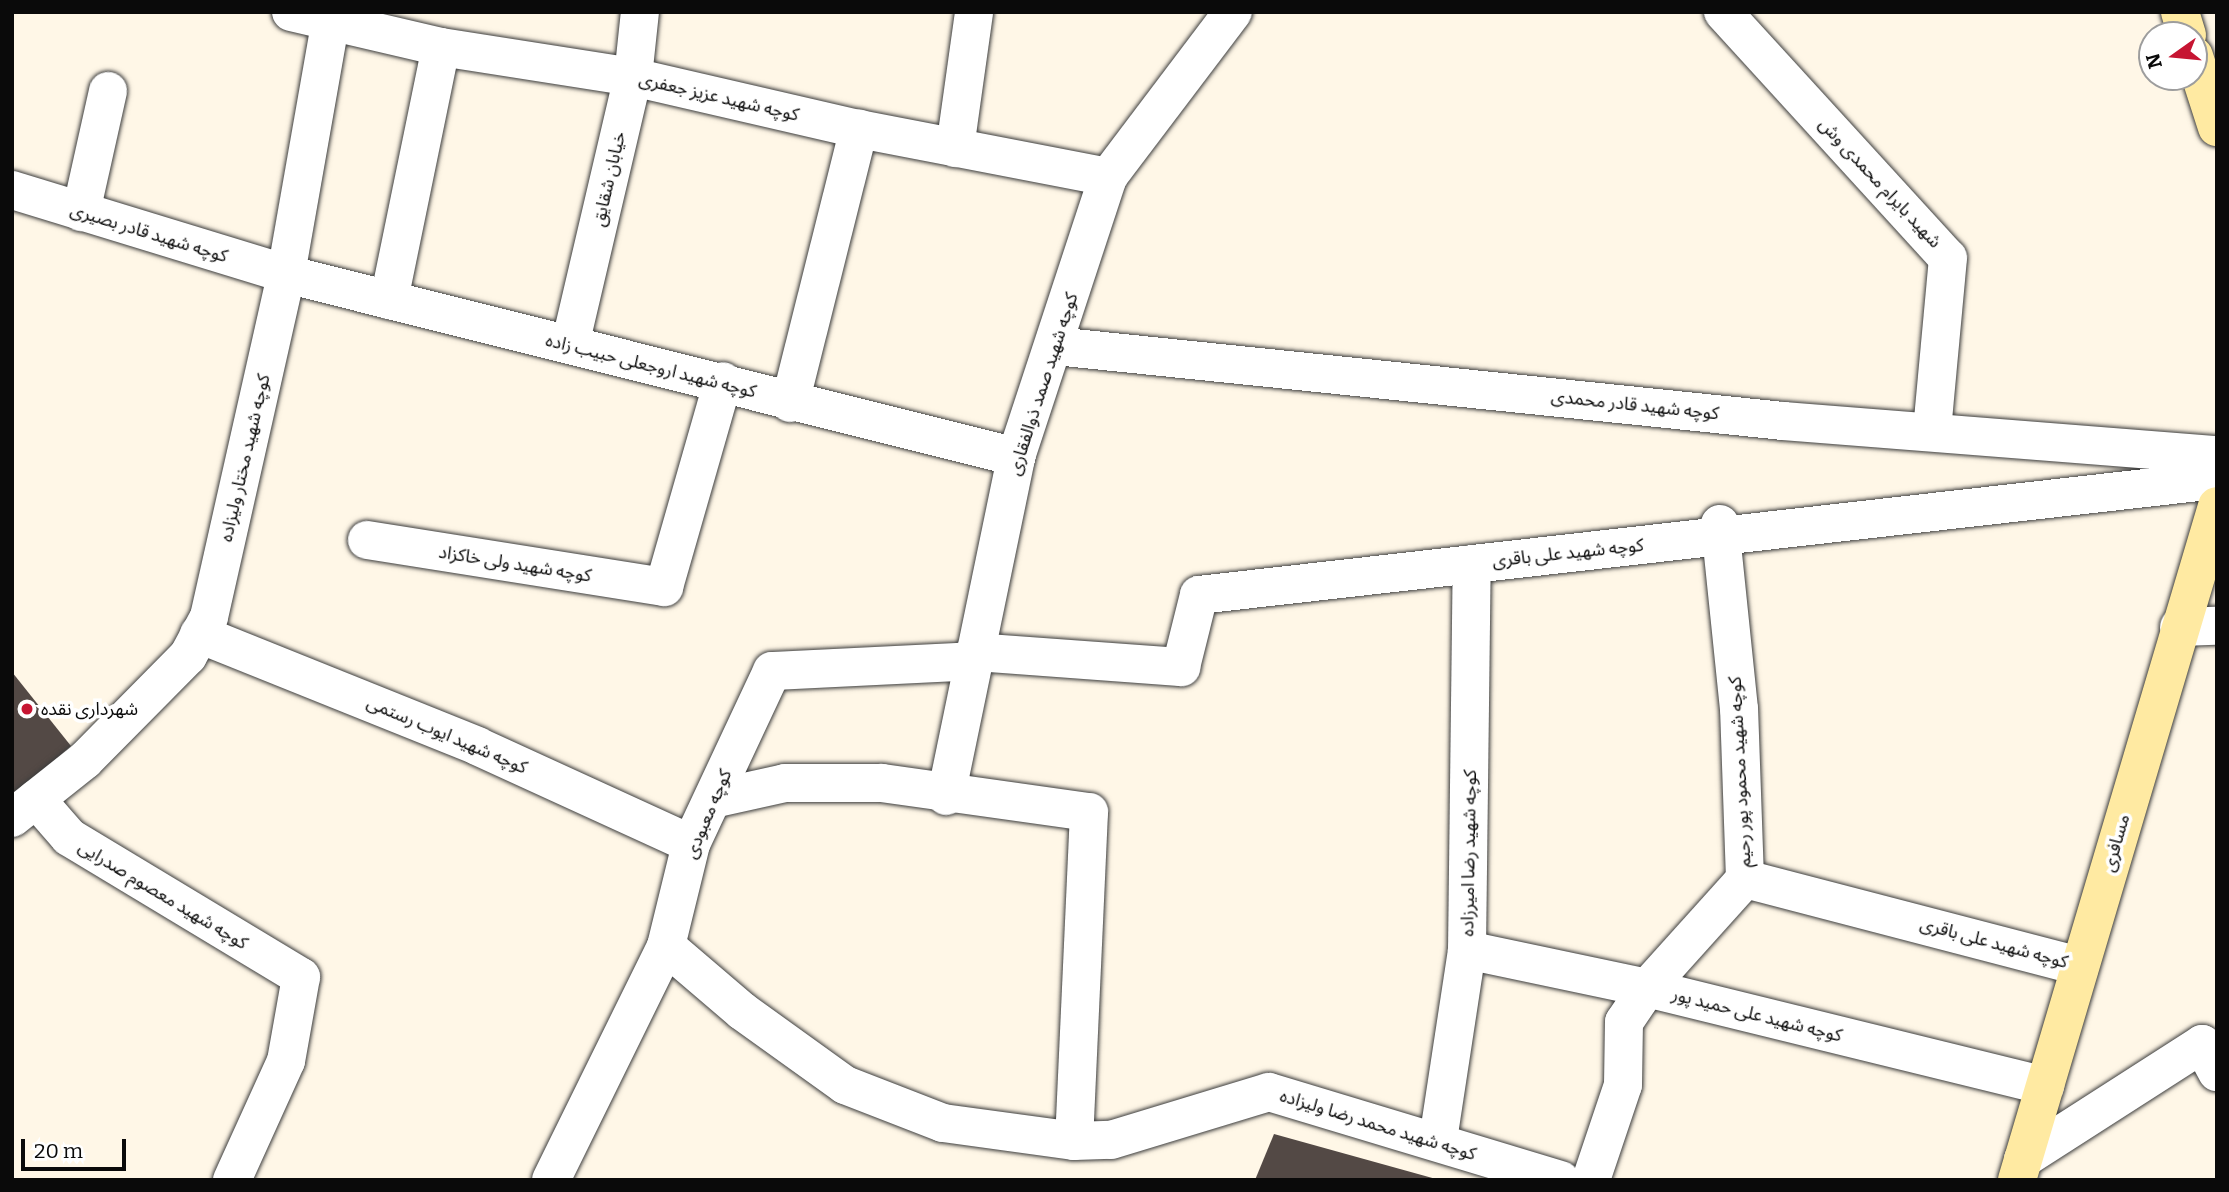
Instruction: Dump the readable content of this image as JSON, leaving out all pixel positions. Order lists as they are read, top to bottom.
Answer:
{
  "streets": {
    "main road": ["مسافری"],
    "street": [
      "کوچه شهید عزیز جعفری",
      "خیابان شقایق",
      "شهید بایرام محمدی وش",
      "کوچه شهید قادر بصیری",
      "کوچه شهید اروجعلی حبیب زاده",
      "کوچه شهید صمد ذوالفقاری",
      "کوچه شهید قادر محمدی",
      "کوچه شهید مختار ولیزاده",
      "کوچه شهید علی باقری",
      "کوچه شهید ولی خاکزاد",
      "کوچه شهید ایوب رستمی",
      "کوچه شهید محمود پور رحیم",
      "کوچه معبودی",
      "کوچه شهید رضا امیرزاده",
      "کوچه شهید معصوم صدرایی",
      "کوچه شهید علی حمید پور",
      "کوچه شهید محمد رضا ولیزاده"
    ]
  },
  "crossings": [
    ["کوچه شهید عزیز جعفری", "خیابان شقایق"],
    ["کوچه شهید عزیز جعفری", "کوچه شهید صمد ذوالفقاری"],
    ["کوچه شهید عزیز جعفری", "کوچه شهید مختار ولیزاده"],
    ["خیابان شقایق", "کوچه شهید اروجعلی حبیب زاده"],
    ["شهید بایرام محمدی وش", "کوچه شهید قادر محمدی"],
    ["کوچه شهید قادر بصیری", "کوچه شهید اروجعلی حبیب زاده"],
    ["کوچه شهید قادر بصیری", "کوچه شهید مختار ولیزاده"],
    ["کوچه شهید اروجعلی حبیب زاده", "کوچه شهید صمد ذوالفقاری"],
    ["کوچه شهید اروجعلی حبیب زاده", "کوچه شهید مختار ولیزاده"],
    ["کوچه شهید اروجعلی حبیب زاده", "کوچه شهید ولی خاکزاد"],
    ["کوچه شهید صمد ذوالفقاری", "کوچه شهید قادر محمدی"],
    ["کوچه شهید صمد ذوالفقاری", "کوچه شهید علی باقری"],
    ["کوچه شهید صمد ذوالفقاری", "کوچه معبودی"],
    ["کوچه شهید مختار ولیزاده", "کوچه شهید ایوب رستمی"],
    ["کوچه شهید مختار ولیزاده", "کوچه شهید معصوم صدرایی"],
    ["کوچه شهید علی باقری", "کوچه شهید محمود پور رحیم"],
    ["کوچه شهید علی باقری", "کوچه معبودی"],
    ["کوچه شهید علی باقری", "مسافری"],
    ["کوچه شهید علی باقری", "کوچه شهید رضا امیرزاده"],
    ["کوچه شهید ایوب رستمی", "کوچه معبودی"],
    ["کوچه شهید محمود پور رحیم", "کوچه شهید علی حمید پور"],
    ["کوچه معبودی", "کوچه شهید محمد رضا ولیزاده"],
    ["مسافری", "کوچه شهید علی حمید پور"],
    ["کوچه شهید رضا امیرزاده", "کوچه شهید علی حمید پور"],
    ["کوچه شهید رضا امیرزاده", "کوچه شهید محمد رضا ولیزاده"]
  ],
  "places": ["شهرداری نقده"],
  "scale_bar": "20 m",
  "north": "left"
}
